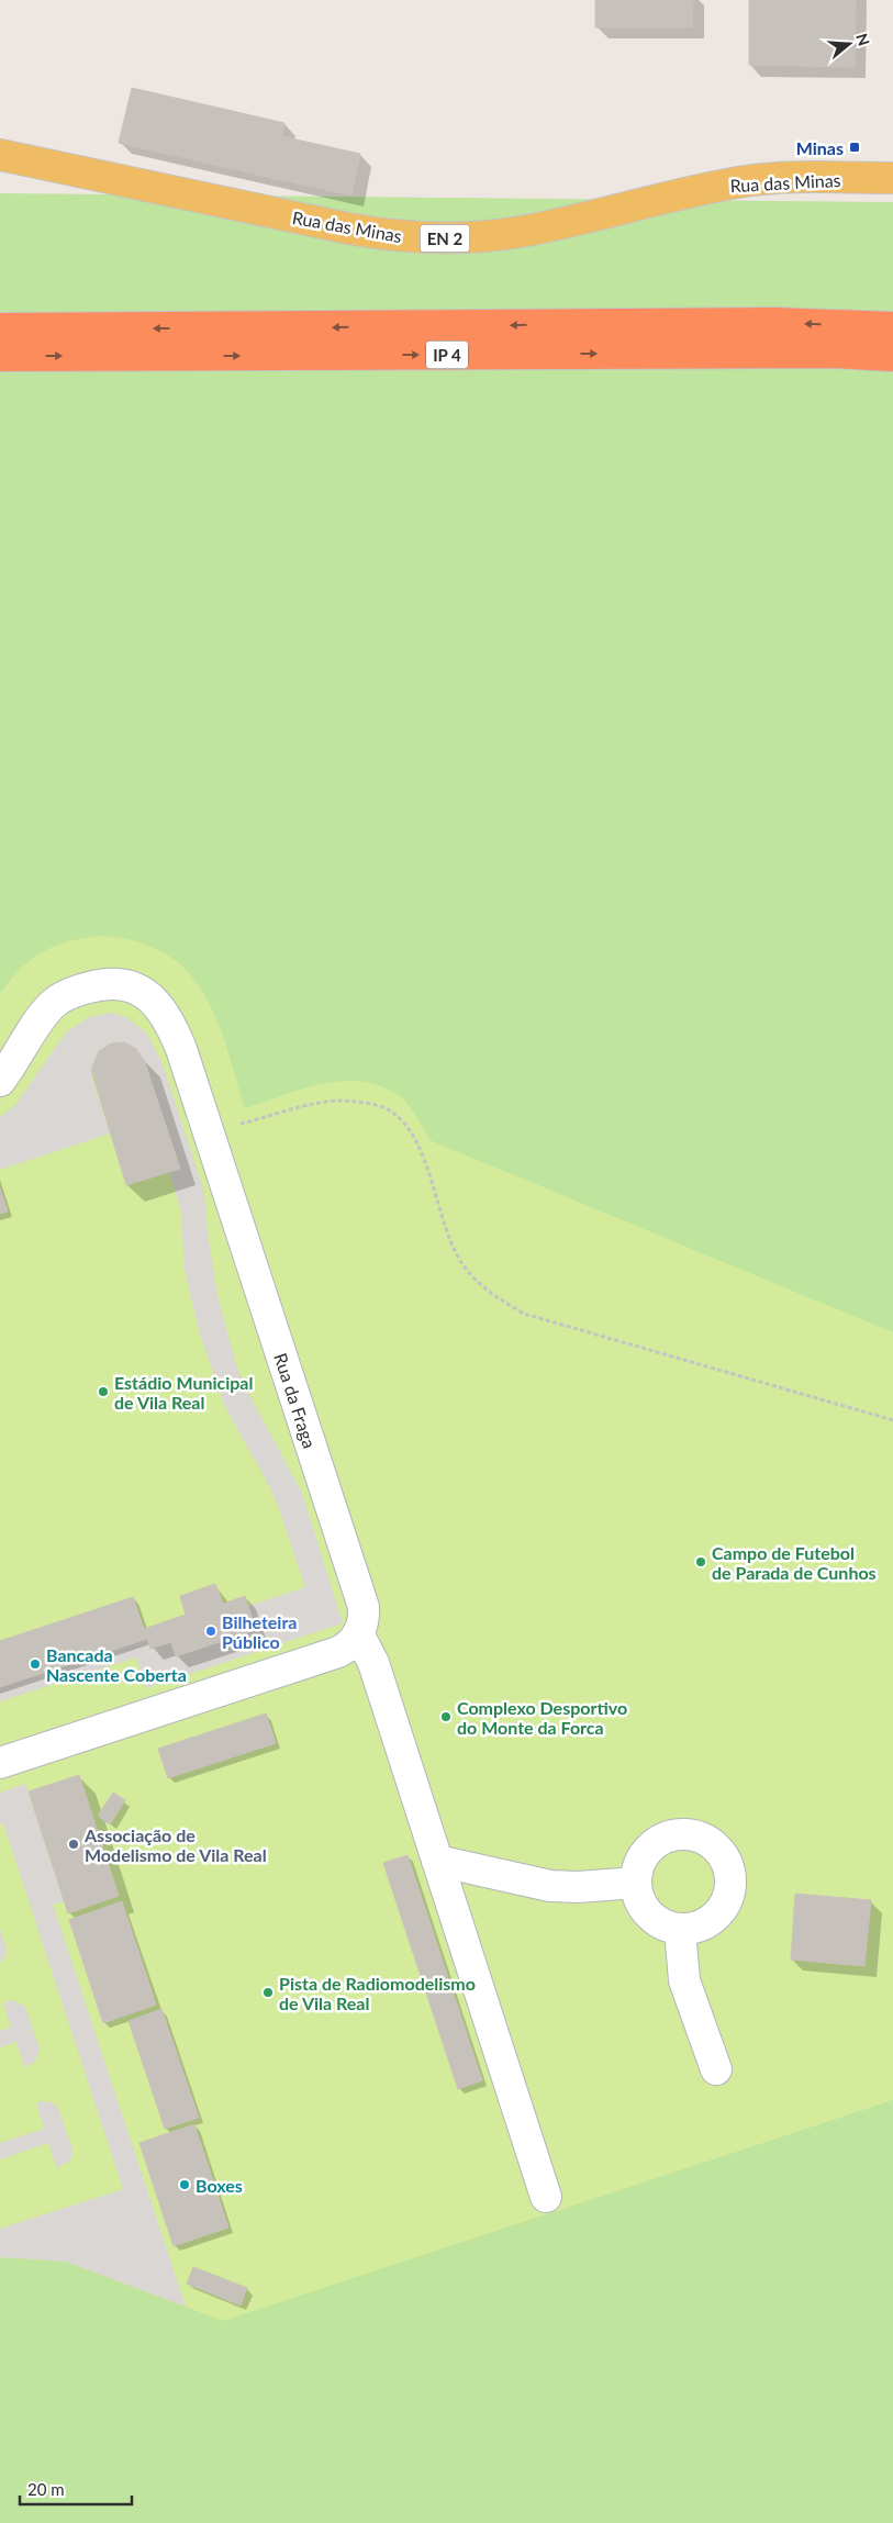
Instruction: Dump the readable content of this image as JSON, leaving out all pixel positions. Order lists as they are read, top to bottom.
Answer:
{
  "streets": {
    "highway": ["IP 4"],
    "main road": ["Rua das Minas", "EN 2"],
    "street": ["Rua da Fraga"]
  },
  "places": {
    "transit": ["Minas"],
    "other": [
      "Estádio Municipal de Vila Real",
      "Campo de Futebol de Parada de Cunhos",
      "Bilheteira Público",
      "Bancada Nascente Coberta",
      "Complexo Desportivo do Monte da Forca",
      "Associação de Modelismo de Vila Real",
      "Pista de Radiomodelismo de Vila Real",
      "Boxes"
    ]
  },
  "scale_bar": "20 m",
  "north": "right"
}
